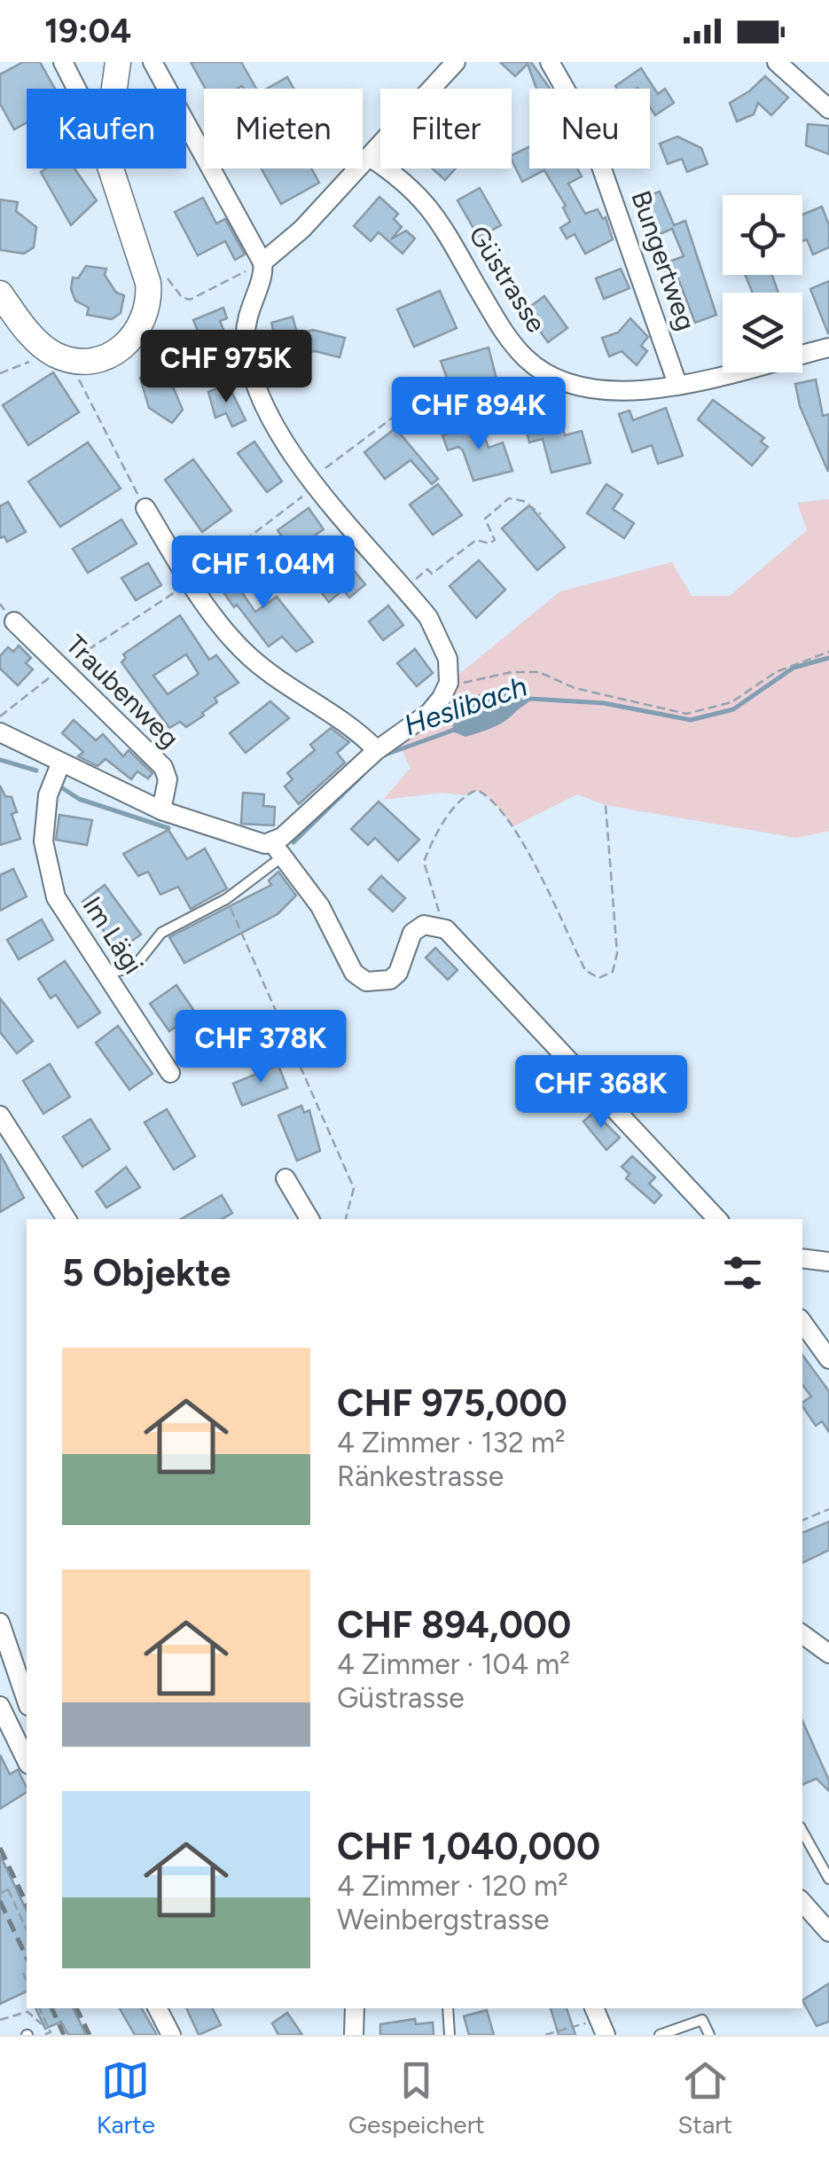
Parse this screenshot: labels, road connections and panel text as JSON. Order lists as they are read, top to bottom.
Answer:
{
  "streets": {
    "street": [
      "Bungertweg",
      "Güstrasse",
      "Traubenweg",
      "Im Lägi"
    ]
  },
  "crossings": [
    ["Bungertweg", "Güstrasse"]
  ],
  "water": ["Heslibach"],
  "page": {
    "status": "19:04",
    "chip": [
      "Kaufen",
      "Mieten",
      "Filter",
      "Neu"
    ],
    "price": [
      "CHF 975K",
      "CHF 894K",
      "CHF 1.04M",
      "CHF 378K",
      "CHF 368K"
    ],
    "heading": "5 Objekte",
    "list": [
      {
        "name": "CHF 975,000",
        "note": "4 Zimmer · 132 m² · Ränkestrasse"
      },
      {
        "name": "CHF 894,000",
        "note": "4 Zimmer · 104 m² · Güstrasse"
      },
      {
        "name": "CHF 1,040,000",
        "note": "4 Zimmer · 120 m² · Weinbergstrasse"
      }
    ],
    "tabs": ["Karte", "Gespeichert", "Start"]
  }
}
